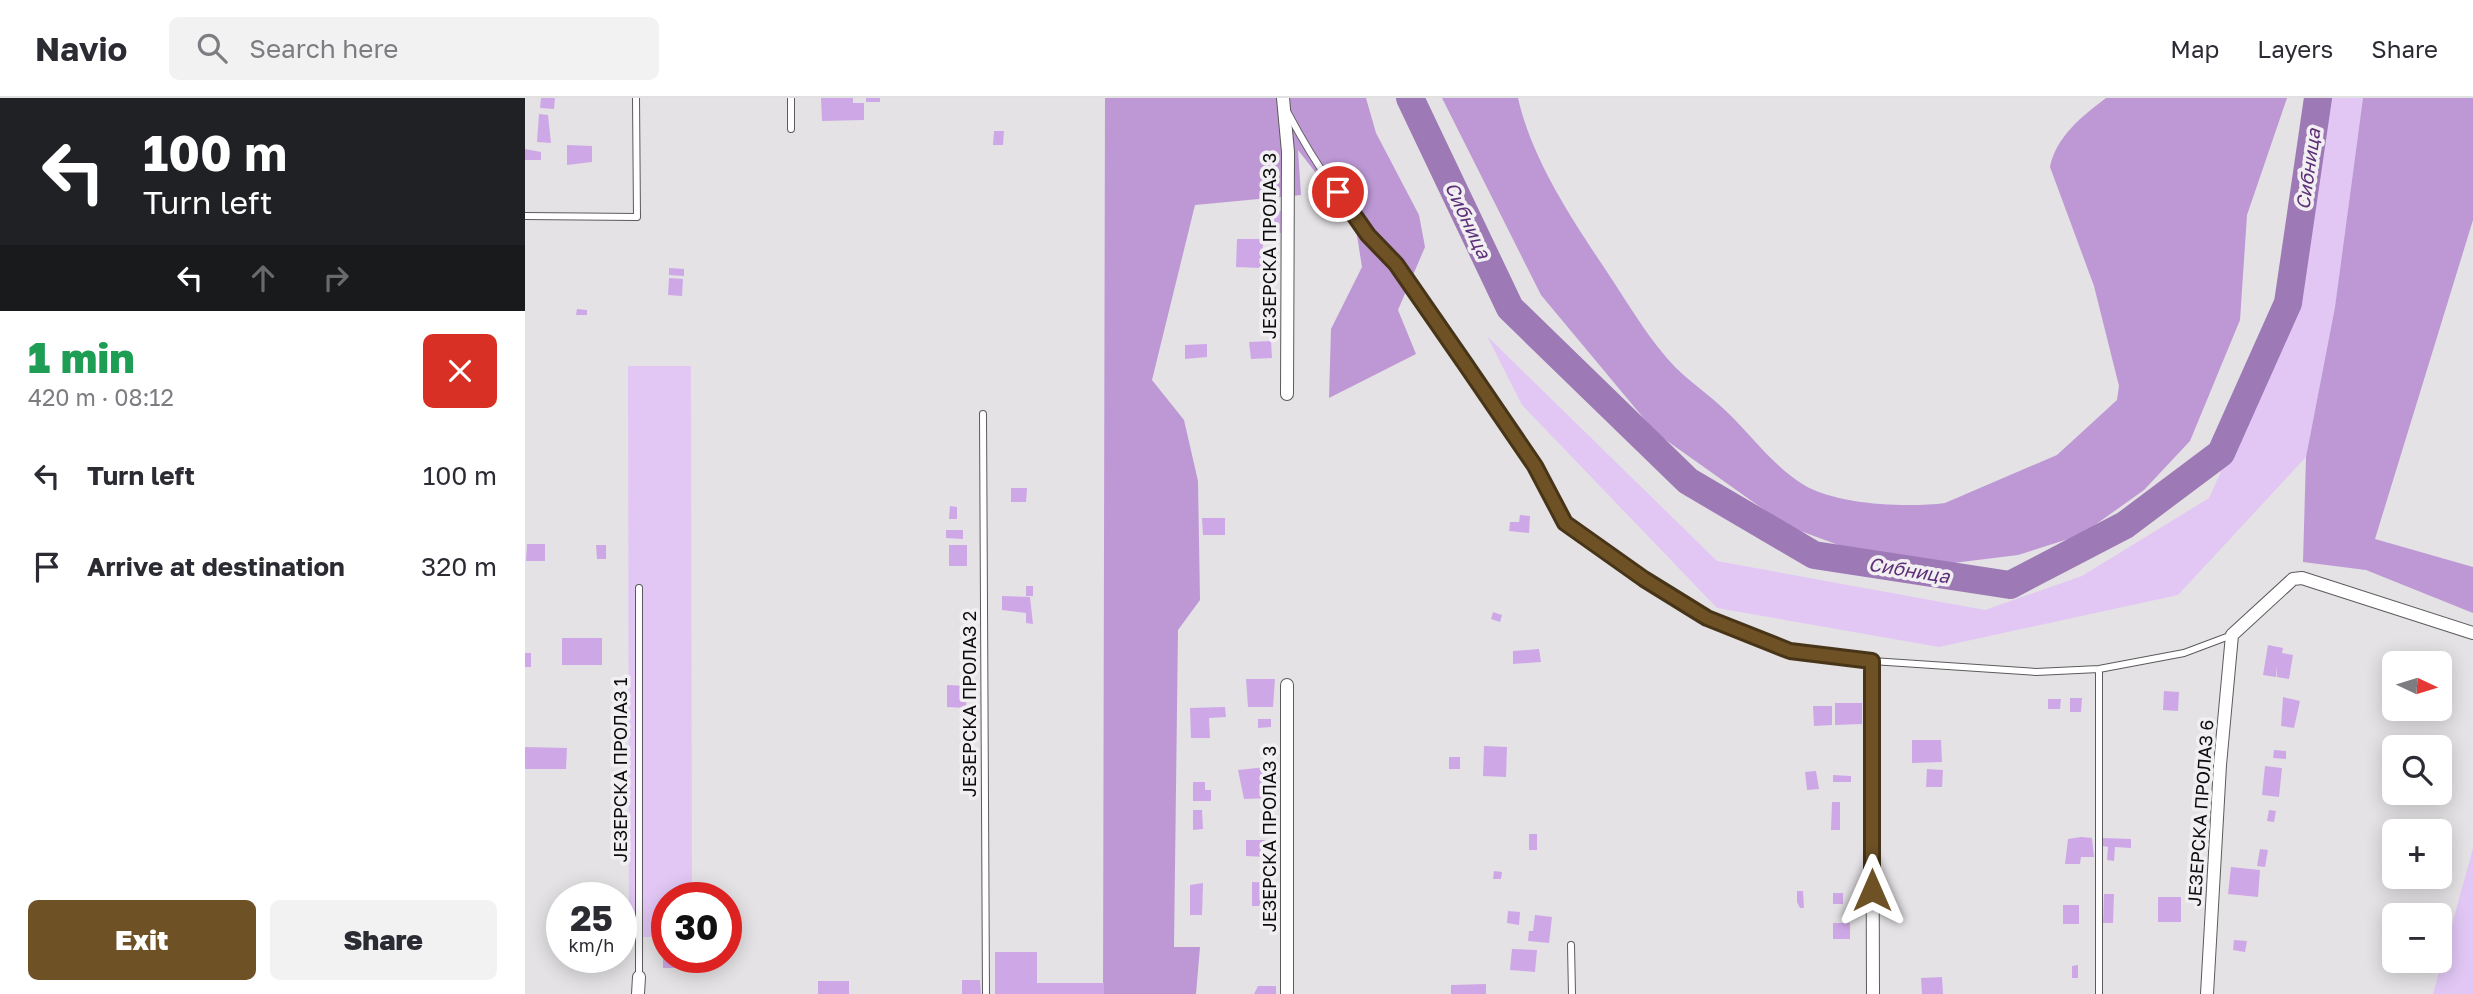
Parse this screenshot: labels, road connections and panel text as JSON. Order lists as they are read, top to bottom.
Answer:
{
  "streets": {
    "street": ["ЈЕЗЕРСКА ПРОЛАЗ 3", "ЈЕЗЕРСКА ПРОЛАЗ 1", "ЈЕЗЕРСКА ПРОЛАЗ 6"],
    "lane": ["ЈЕЗЕРСКА ПРОЛАЗ 2"]
  },
  "water": ["Сибница"],
  "north": "right",
  "page": {
    "header": "Navio",
    "search": "Search here",
    "nav": ["Map", "Layers", "Share"],
    "turn": ["100 m", "Turn left"],
    "heading": ["1 min", "420 m · 08:12"],
    "list": [
      {
        "name": "Turn left",
        "value": "100 m"
      },
      {
        "name": "Arrive at destination",
        "value": "320 m"
      }
    ],
    "map_buttons": ["+", "−"],
    "speed": "25 km/h",
    "limit": "30",
    "buttons": ["Exit", "Share"]
  }
}
